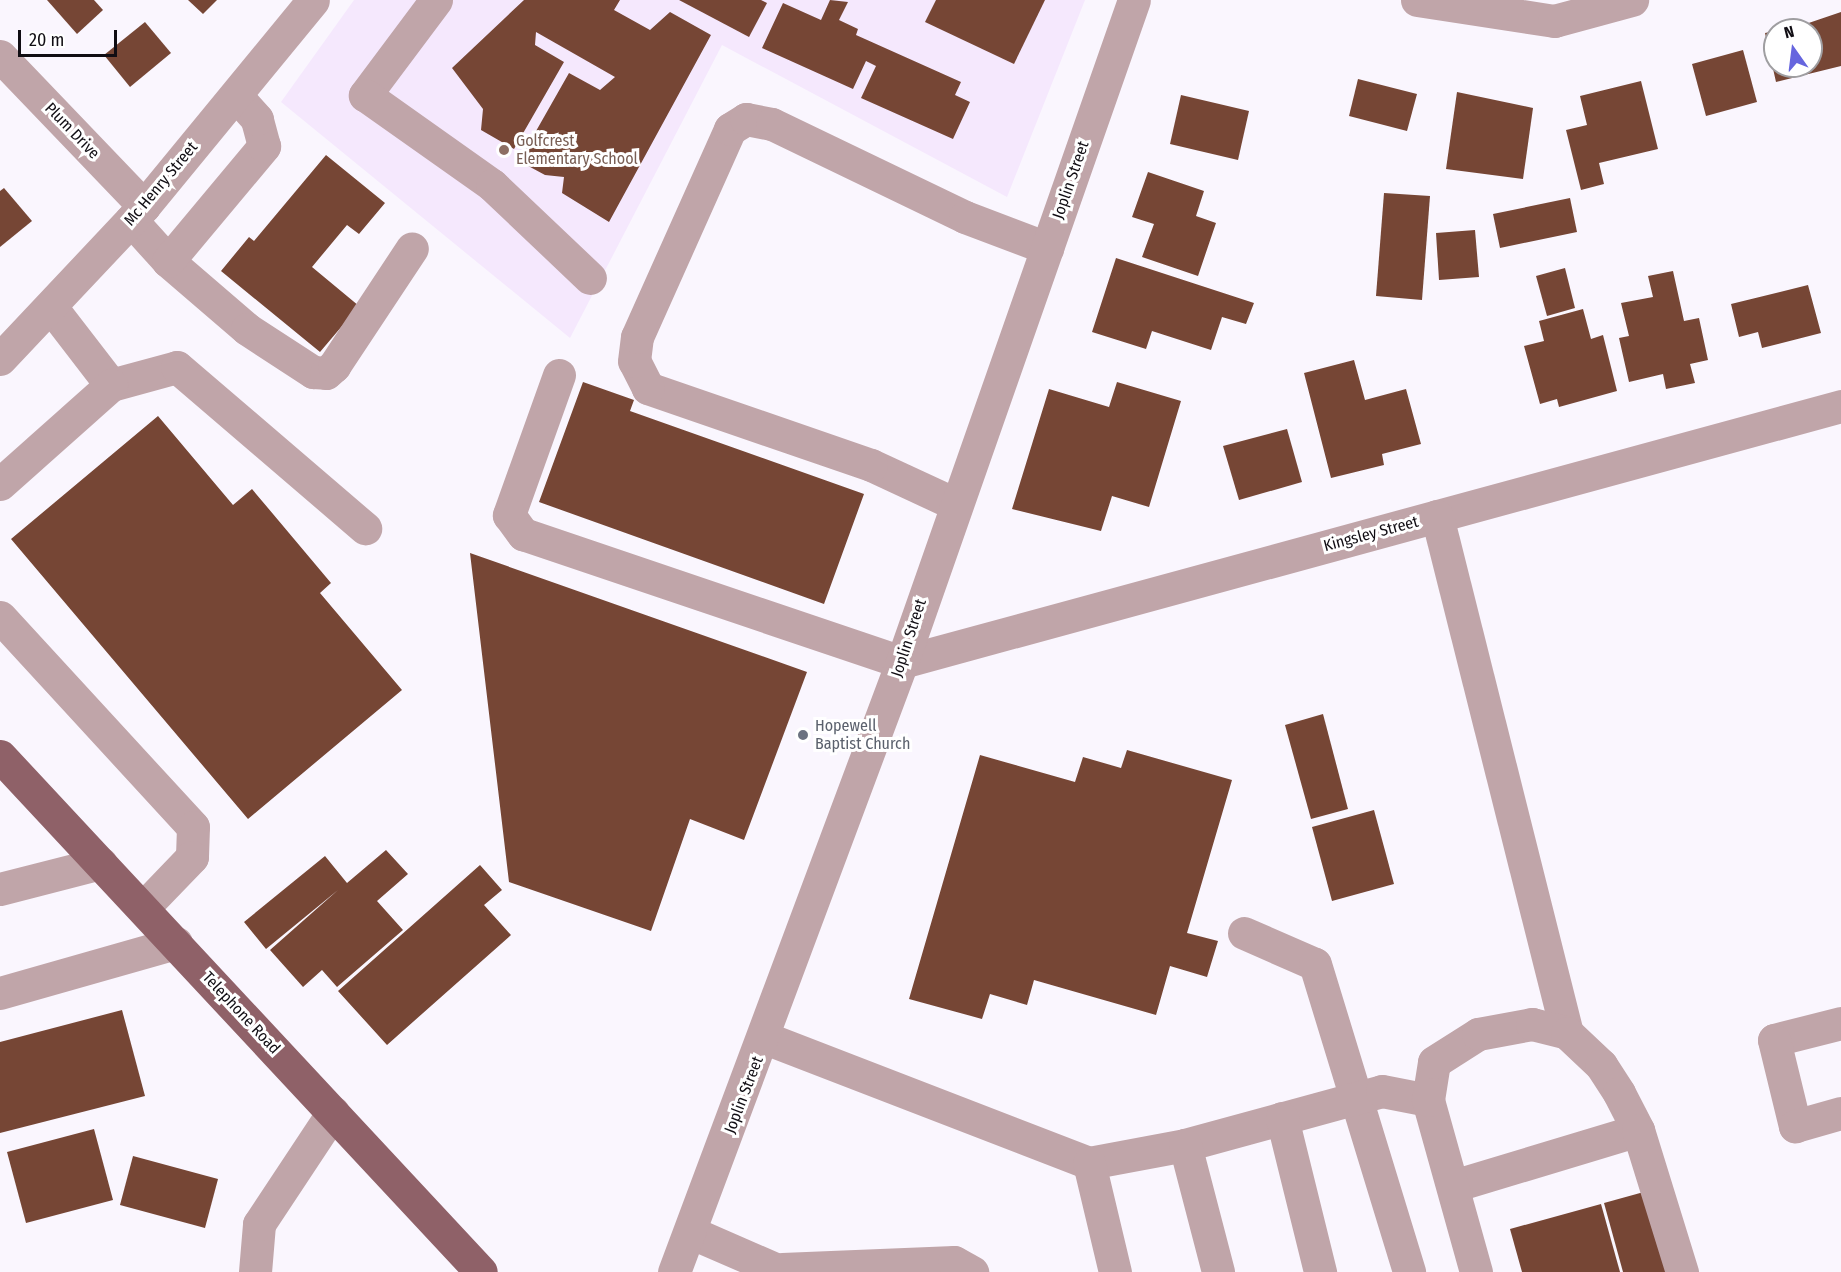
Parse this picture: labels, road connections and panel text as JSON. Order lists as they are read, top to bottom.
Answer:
{
  "streets": {
    "main road": ["Telephone Road"],
    "street": [
      "Plum Drive",
      "Joplin Street",
      "Mc Henry Street",
      "Kingsley Street"
    ]
  },
  "crossings": [
    ["Plum Drive", "Mc Henry Street"],
    ["Joplin Street", "Kingsley Street"]
  ],
  "places": ["Golfcrest Elementary School", "Hopewell Baptist Church"],
  "scale_bar": "20 m",
  "north": "top"
}
